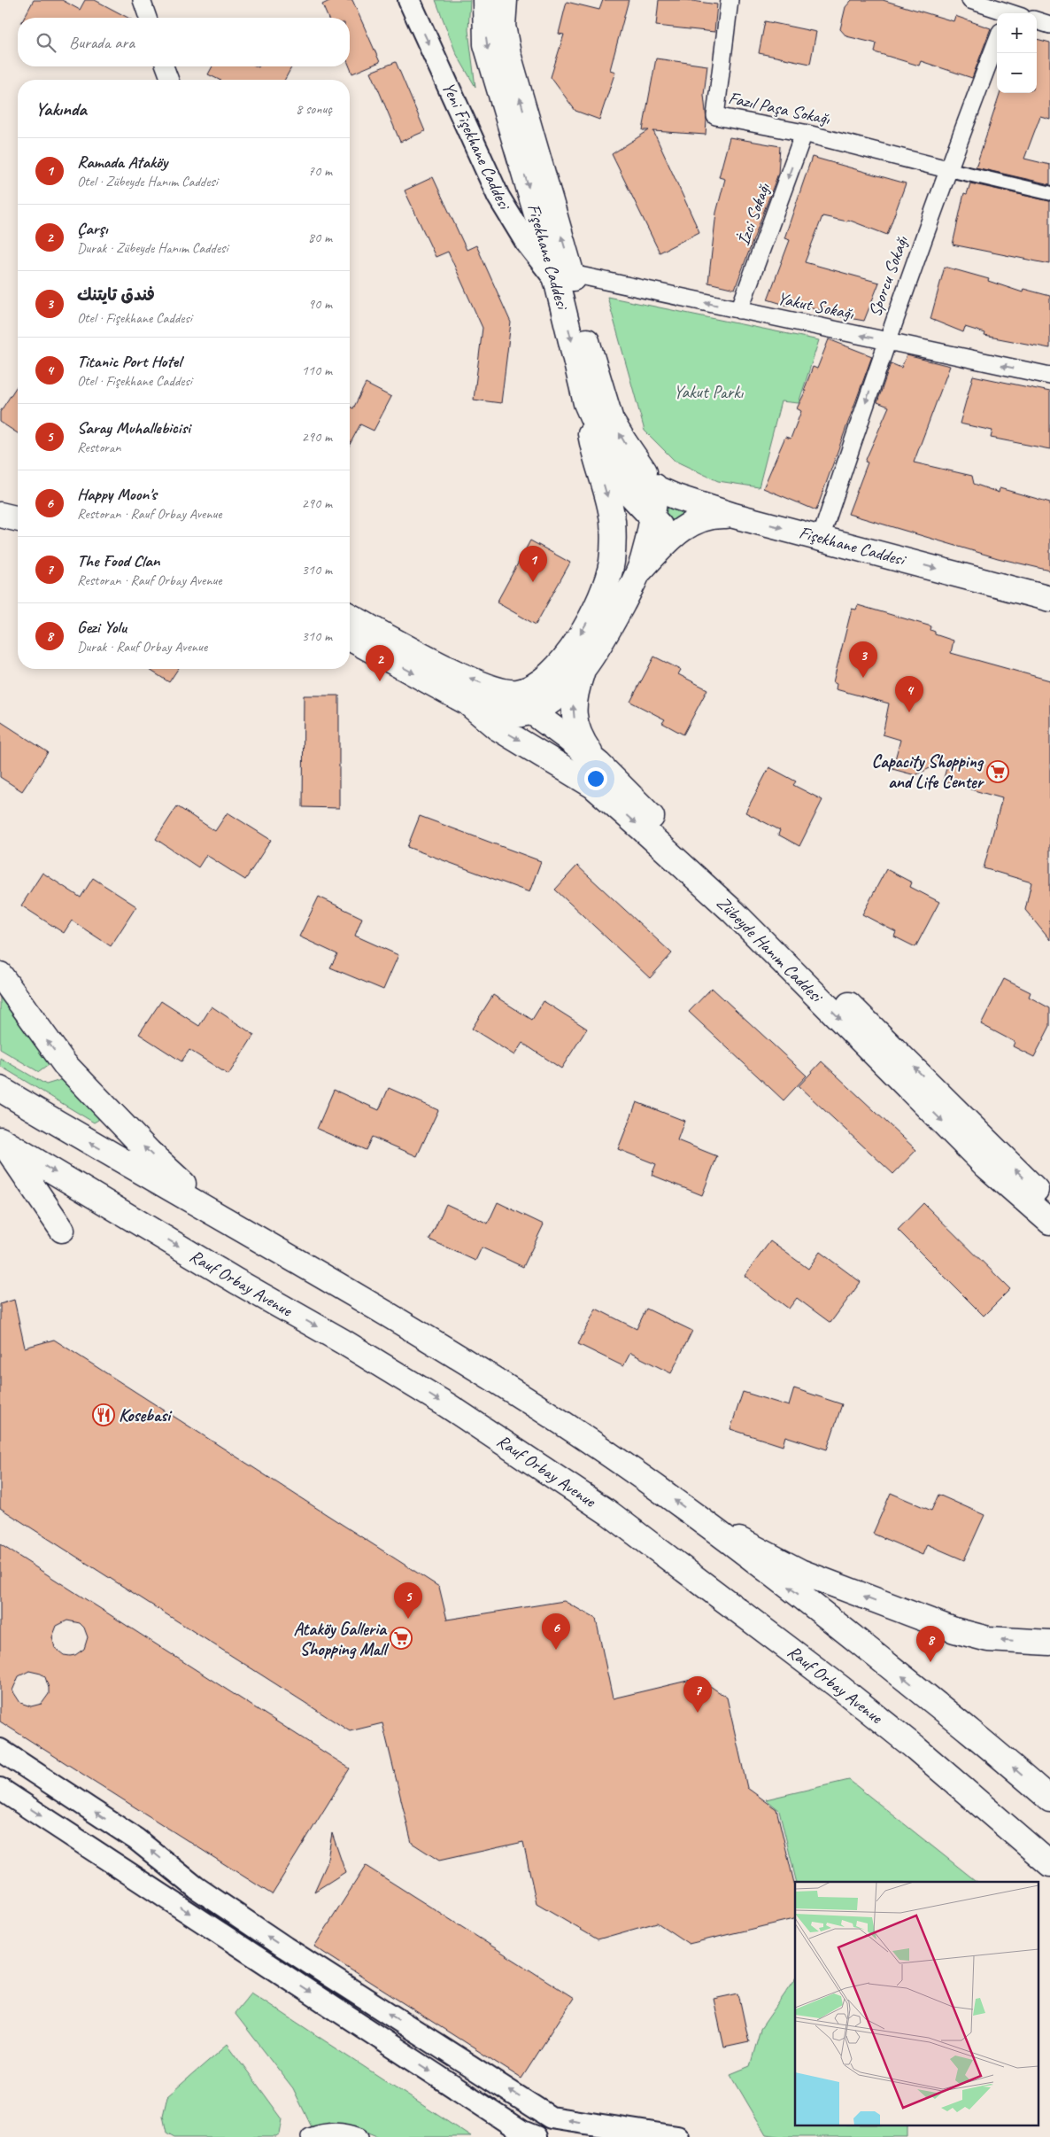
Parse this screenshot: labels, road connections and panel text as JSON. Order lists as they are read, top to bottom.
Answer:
{
  "streets": {
    "main road": ["Fişekhane Caddesi", "Zübeyde Hanım Caddesi", "Rauf Orbay Avenue"],
    "street": [
      "Fazıl Paşa Sokağı",
      "Yeni Fişekhane Caddesi",
      "İzci Sokağı",
      "Sporcu Sokağı",
      "Yakut Sokağı"
    ]
  },
  "crossings": [
    ["Fazıl Paşa Sokağı", "İzci Sokağı"],
    ["Fazıl Paşa Sokağı", "Sporcu Sokağı"],
    ["Yeni Fişekhane Caddesi", "Fişekhane Caddesi"],
    ["Yeni Fişekhane Caddesi", "Yakut Sokağı"],
    ["İzci Sokağı", "Yakut Sokağı"],
    ["Fişekhane Caddesi", "Sporcu Sokağı"],
    ["Fişekhane Caddesi", "Yakut Sokağı"],
    ["Fişekhane Caddesi", "Zübeyde Hanım Caddesi"],
    ["Sporcu Sokağı", "Yakut Sokağı"]
  ],
  "one_way": [
    "Yeni Fişekhane Caddesi",
    "İzci Sokağı",
    "Sporcu Sokağı",
    "Yakut Sokağı"
  ],
  "parks": ["Yakut Parkı"],
  "places": {
    "supermarket": ["Capacity Shopping and Life Center", "Ataköy Galleria Shopping Mall"],
    "restaurant": ["Kosebasi"]
  },
  "page": {
    "map_buttons": ["+", "−"],
    "search": "Burada ara",
    "heading": ["Yakında", "8 sonuç"],
    "list": [
      {
        "mark": "1",
        "name": "Ramada Ataköy",
        "note": "Otel · Zübeyde Hanım Caddesi",
        "value": "70 m"
      },
      {
        "mark": "2",
        "name": "Çarşı",
        "note": "Durak · Zübeyde Hanım Caddesi",
        "value": "80 m"
      },
      {
        "mark": "3",
        "name": "فندق تايتنك",
        "note": "Otel · Fişekhane Caddesi",
        "value": "90 m"
      },
      {
        "mark": "4",
        "name": "Titanic Port Hotel",
        "note": "Otel · Fişekhane Caddesi",
        "value": "110 m"
      },
      {
        "mark": "5",
        "name": "Saray Muhallebicisi",
        "note": "Restoran",
        "value": "290 m"
      },
      {
        "mark": "6",
        "name": "Happy Moon's",
        "note": "Restoran · Rauf Orbay Avenue",
        "value": "290 m"
      },
      {
        "mark": "7",
        "name": "The Food Clan",
        "note": "Restoran · Rauf Orbay Avenue",
        "value": "310 m"
      },
      {
        "mark": "8",
        "name": "Gezi Yolu",
        "note": "Durak · Rauf Orbay Avenue",
        "value": "310 m"
      }
    ],
    "pins": [
      "1",
      "3",
      "2",
      "4",
      "5",
      "6",
      "8",
      "7"
    ]
  }
}
